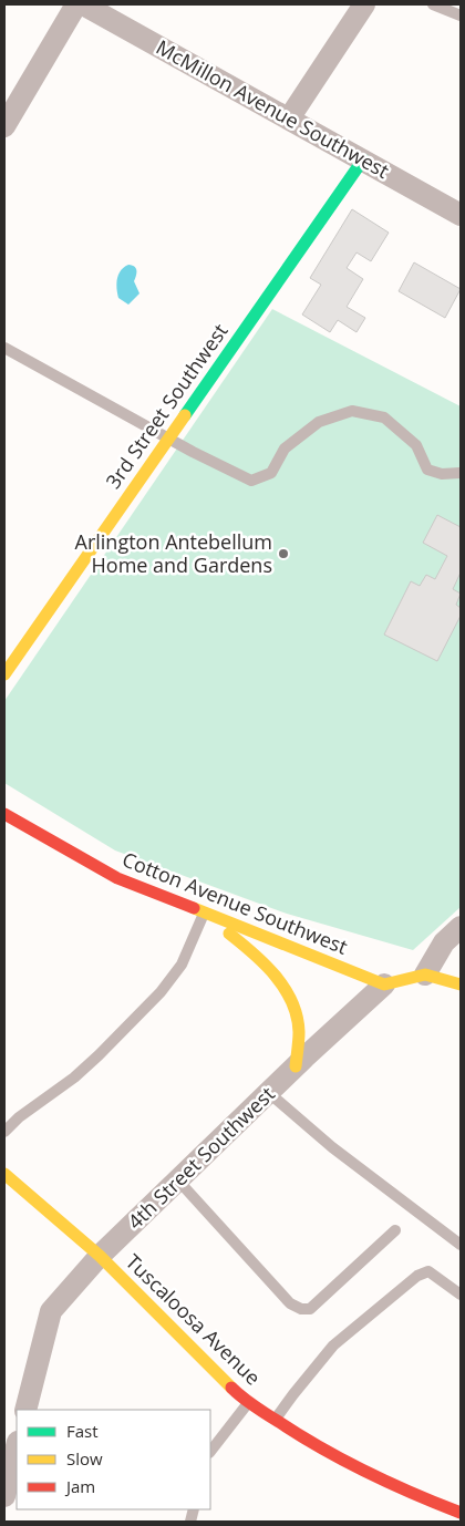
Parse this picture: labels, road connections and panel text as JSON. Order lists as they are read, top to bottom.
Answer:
{
  "streets": {
    "street": [
      "McMillon Avenue Southwest",
      "3rd Street Southwest",
      "Cotton Avenue Southwest",
      "4th Street Southwest",
      "Tuscaloosa Avenue"
    ]
  },
  "crossings": [
    ["McMillon Avenue Southwest", "3rd Street Southwest"],
    ["Cotton Avenue Southwest", "4th Street Southwest"],
    ["4th Street Southwest", "Tuscaloosa Avenue"]
  ],
  "places": ["Arlington Antebellum Home and Gardens"],
  "legend": ["Fast", "Slow", "Jam"]
}
